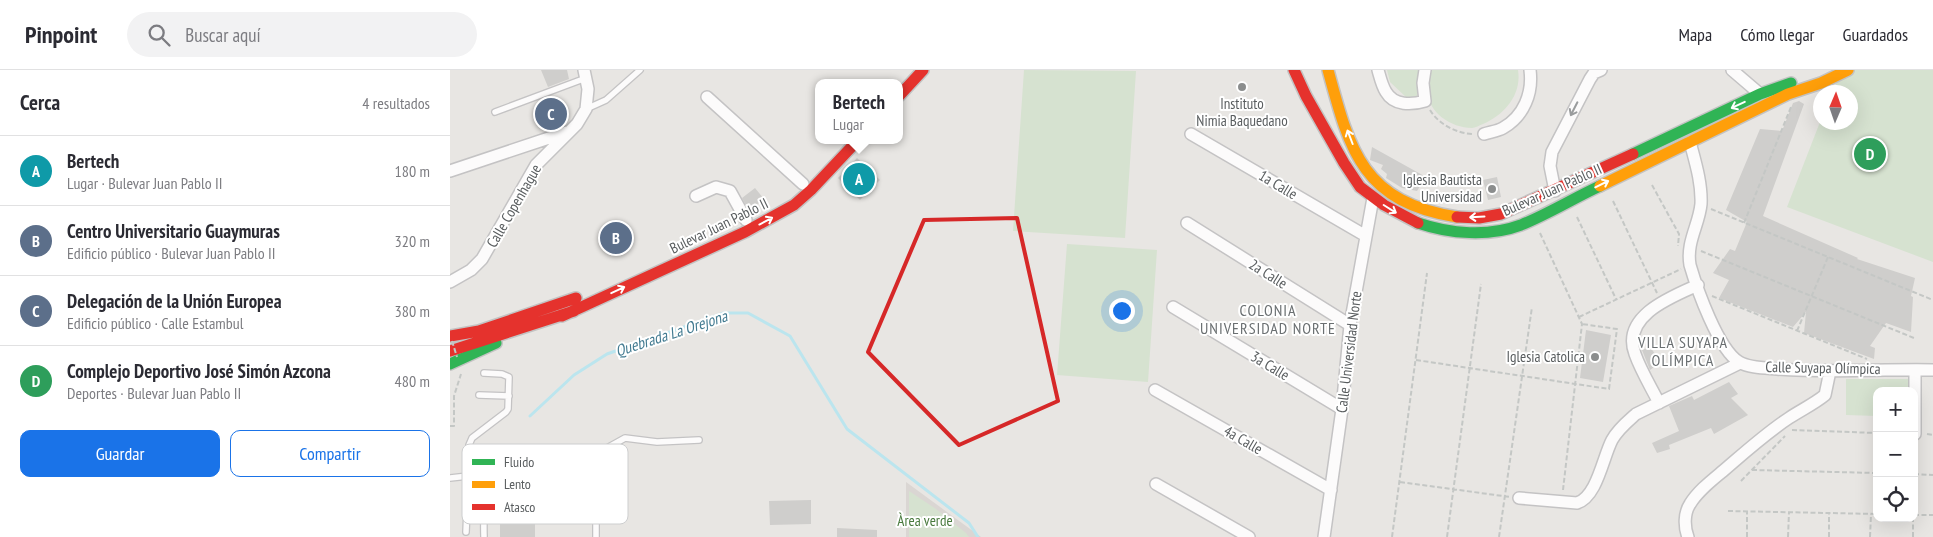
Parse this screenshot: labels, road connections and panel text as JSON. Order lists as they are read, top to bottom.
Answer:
{
  "streets": {
    "main road": ["Bulevar Juan Pablo II"],
    "street": [
      "1a Calle",
      "Calle Copenhague",
      "2a Calle",
      "Calle Universidad Norte",
      "3a Calle",
      "Calle Suyapa Olímpica",
      "4a Calle"
    ]
  },
  "crossings": [
    ["1a Calle", "Calle Universidad Norte"],
    ["Bulevar Juan Pablo II", "Calle Universidad Norte"],
    ["2a Calle", "Calle Universidad Norte"],
    ["Calle Universidad Norte", "3a Calle"],
    ["Calle Universidad Norte", "4a Calle"]
  ],
  "districts": ["COLONIA UNIVERSIDAD NORTE", "VILLA SUYAPA OLÍMPICA"],
  "water": ["Quebrada La Orejona"],
  "parks": ["Àrea verde"],
  "places": ["Instituto Nimia Baquedano", "Iglesia Bautista Universidad", "Iglesia Catolica"],
  "legend": ["Fluido", "Lento", "Atasco"],
  "north": "top",
  "page": {
    "header": "Pinpoint",
    "search": "Buscar aquí",
    "nav": ["Mapa", "Cómo llegar", "Guardados"],
    "heading": ["Cerca", "4 resultados"],
    "popup": ["Bertech", "Lugar"],
    "pins": [
      "C",
      "D",
      "A",
      "B"
    ],
    "list": [
      {
        "mark": "A",
        "name": "Bertech",
        "note": "Lugar · Bulevar Juan Pablo II",
        "value": "180 m"
      },
      {
        "mark": "B",
        "name": "Centro Universitario Guaymuras",
        "note": "Edificio público · Bulevar Juan Pablo II",
        "value": "320 m"
      },
      {
        "mark": "C",
        "name": "Delegación de la Unión Europea",
        "note": "Edificio público · Calle Estambul",
        "value": "380 m"
      },
      {
        "mark": "D",
        "name": "Complejo Deportivo José Simón Azcona",
        "note": "Deportes · Bulevar Juan Pablo II",
        "value": "480 m"
      }
    ],
    "map_buttons": ["+", "−"],
    "buttons": ["Guardar", "Compartir"]
  }
}
